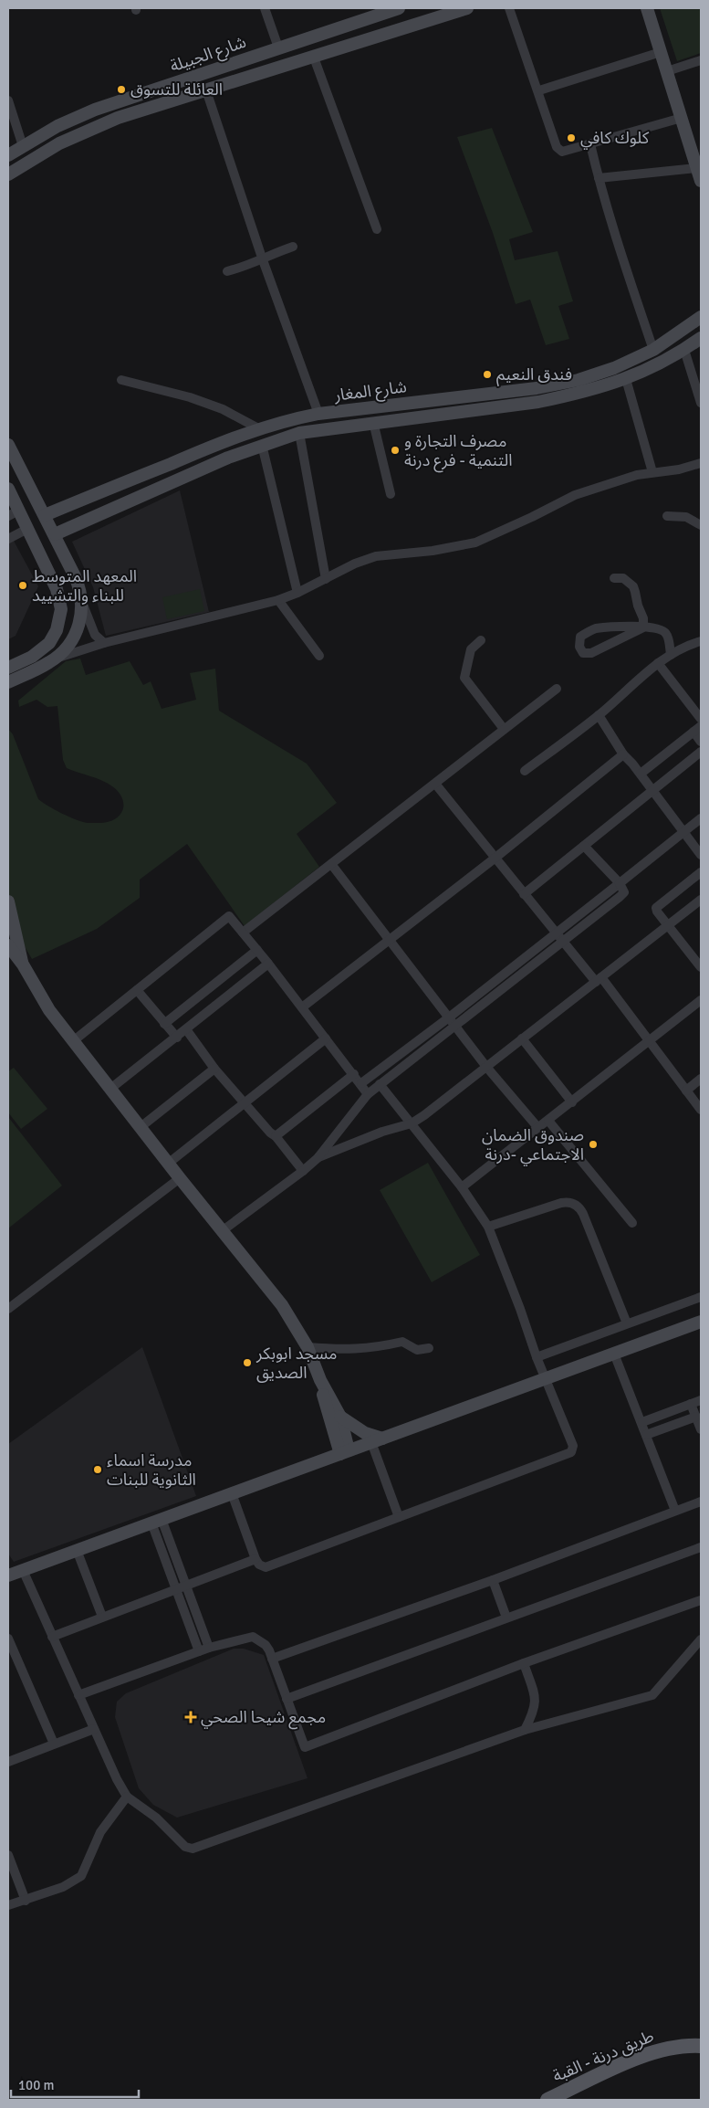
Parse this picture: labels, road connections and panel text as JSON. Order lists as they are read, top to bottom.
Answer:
{
  "streets": {
    "main road": ["طريق درنة - القبة"],
    "street": ["شارع الجبيلة", "شارع المغار"]
  },
  "places": {
    "other": [
      "العائلة للتسوق",
      "كلوك كافي",
      "فندق النعيم",
      "مصرف التجارة و التنمية - فرع درنة",
      "المعهد المتوسط للبناء والتشييد",
      "صندوق الضمان الاجتماعي -درنة",
      "مسجد ابوبكر الصديق",
      "مدرسة اسماء الثانوية للبنات"
    ],
    "health": ["مجمع شيحا الصحي"]
  },
  "scale_bar": "100 m"
}
